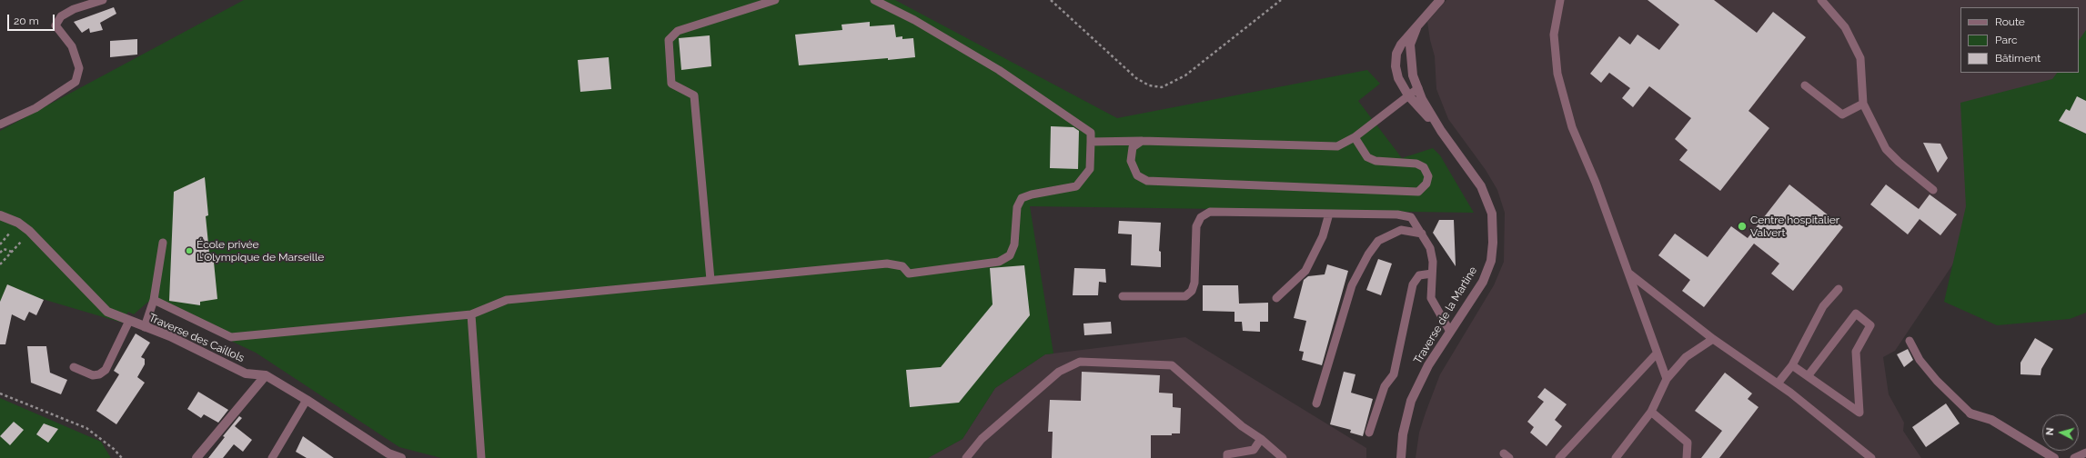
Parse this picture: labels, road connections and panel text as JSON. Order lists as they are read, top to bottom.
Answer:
{
  "streets": {
    "street": ["Traverse de la Martine", "Traverse des Caillols"]
  },
  "places": ["Centre hospitalier Valvert", "École privée L'Olympique de Marseille"],
  "legend": ["Route", "Parc", "Bâtiment"],
  "scale_bar": "20 m",
  "north": "left"
}
